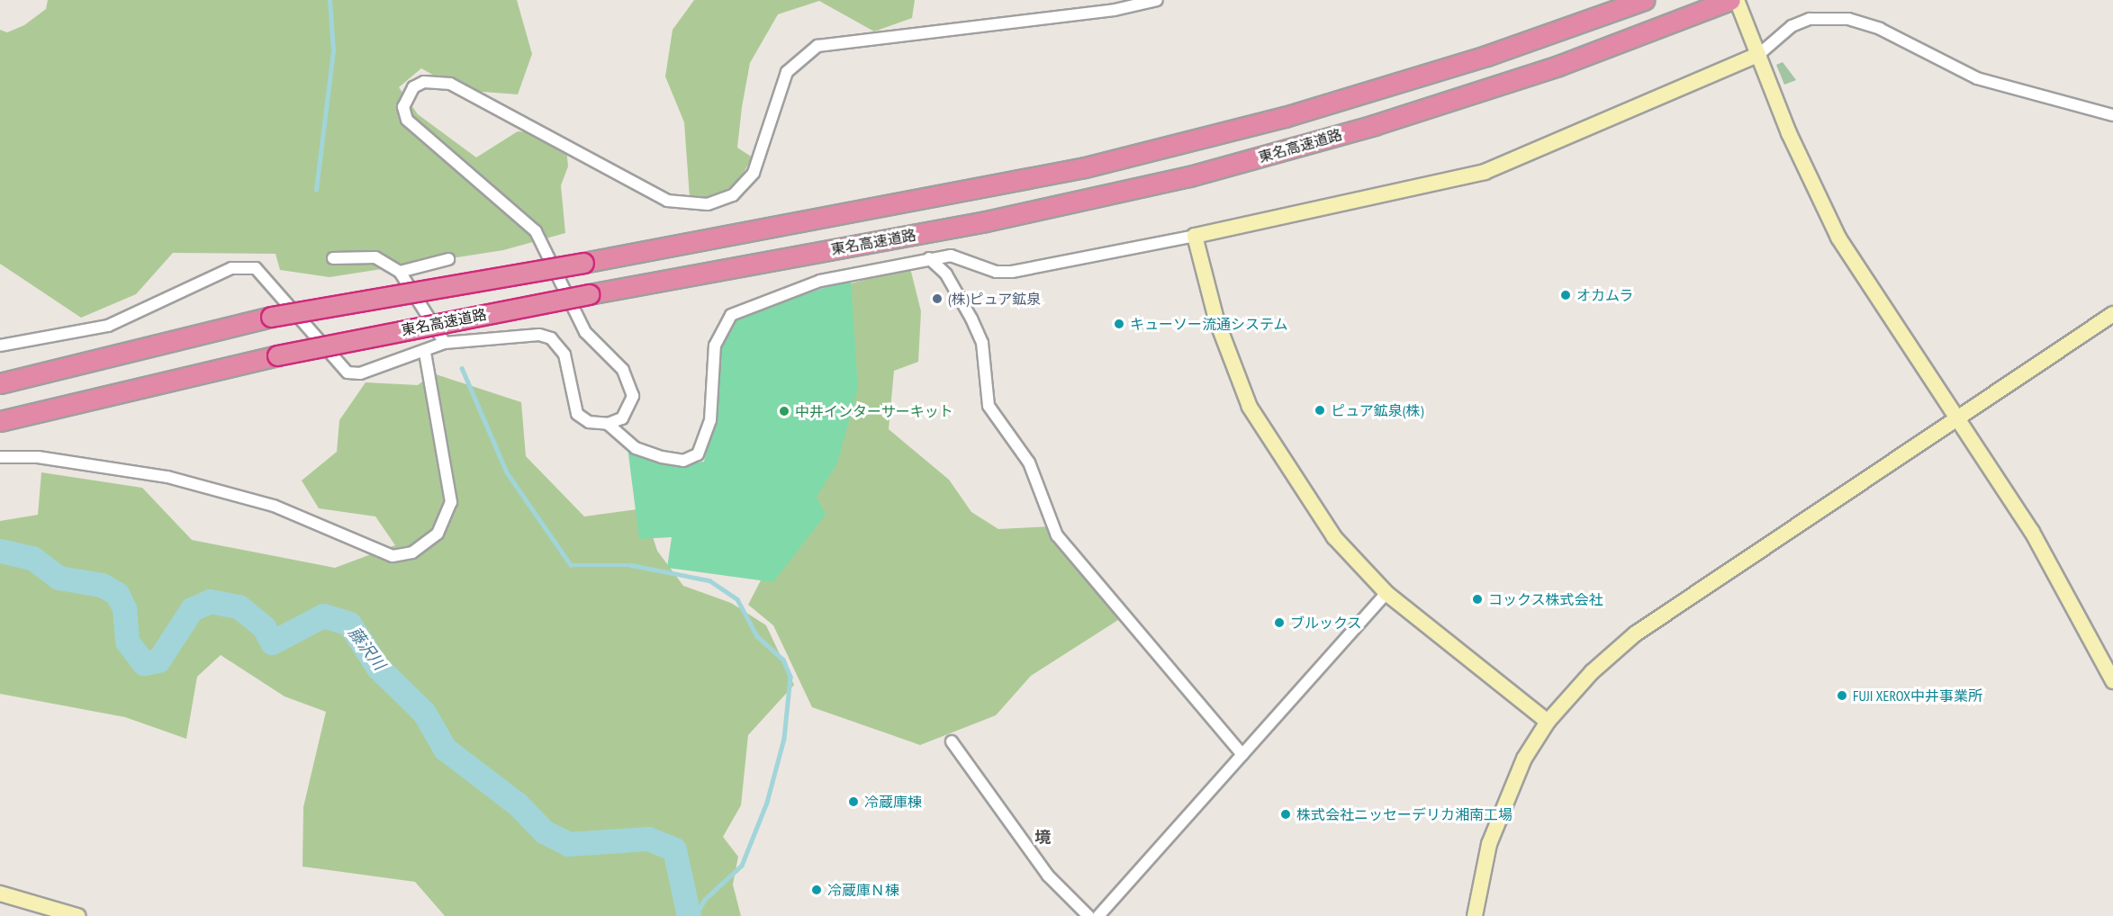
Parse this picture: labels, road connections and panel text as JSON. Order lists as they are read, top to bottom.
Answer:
{
  "streets": {
    "highway": ["東名高速道路"]
  },
  "districts": ["境"],
  "water": ["藤沢川"],
  "places": [
    "オカムラ",
    "(株)ピュア鉱泉",
    "キューソー流通システム",
    "ピュア鉱泉(株)",
    "中井インターサーキット",
    "コックス株式会社",
    "ブルックス",
    "FUJI XEROX中井事業所",
    "冷蔵庫棟",
    "株式会社ニッセーデリカ湘南工場",
    "冷蔵庫Ｎ棟"
  ]
}
